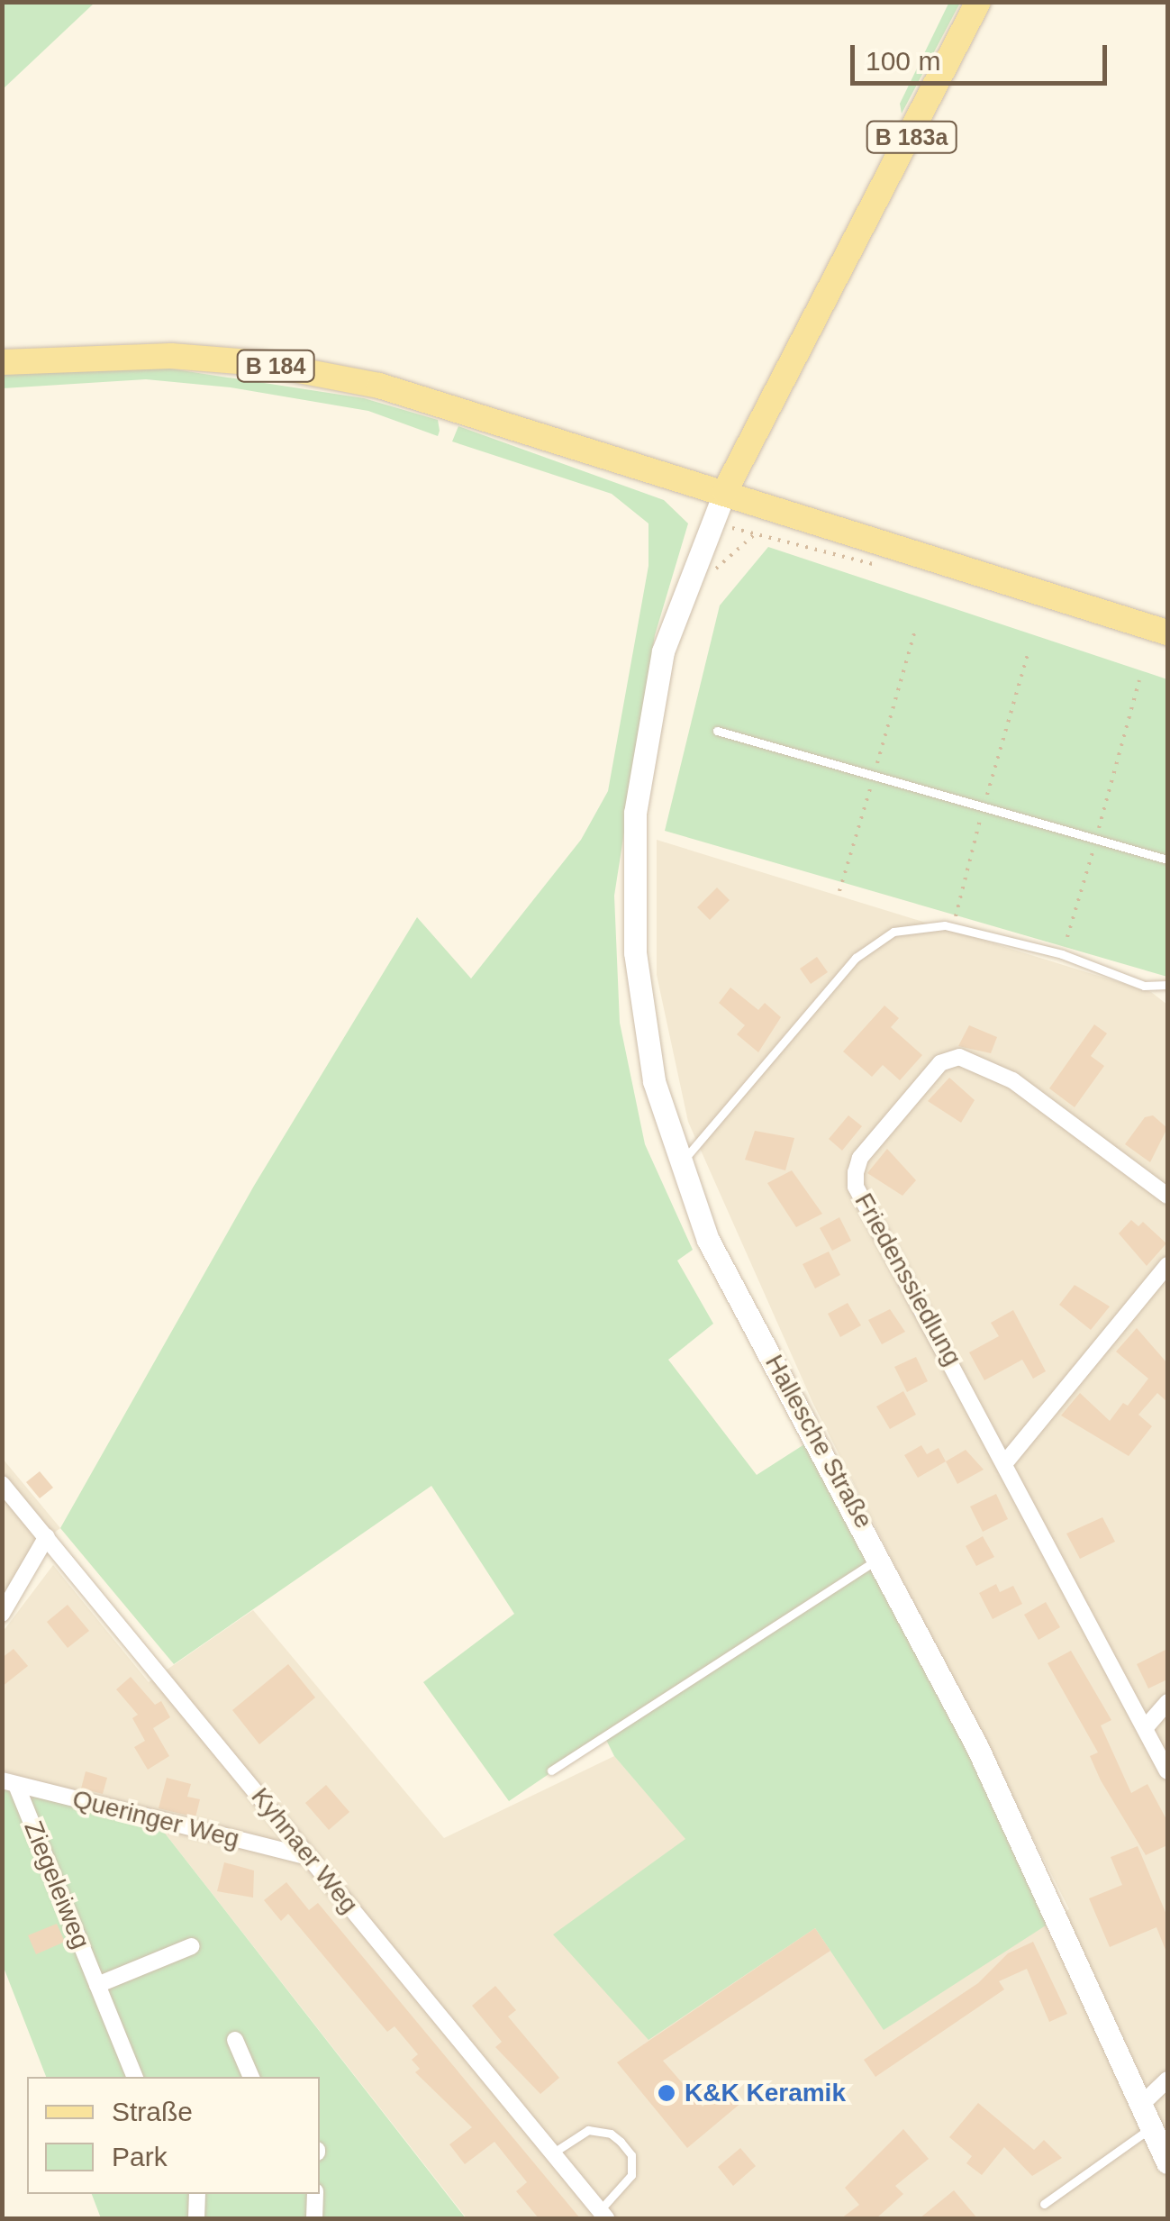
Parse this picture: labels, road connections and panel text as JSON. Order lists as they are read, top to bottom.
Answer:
{
  "streets": {
    "main road": ["B 183a", "B 184"],
    "street": [
      "Friedenssiedlung",
      "Hallesche Straße",
      "Queringer Weg",
      "Kyhnaer Weg",
      "Ziegeleiweg"
    ]
  },
  "crossings": [
    ["B 183a", "B 184"],
    ["B 183a", "Hallesche Straße"],
    ["B 184", "Hallesche Straße"],
    ["Queringer Weg", "Kyhnaer Weg"],
    ["Queringer Weg", "Ziegeleiweg"]
  ],
  "places": ["K&K Keramik"],
  "legend": ["Straße", "Park"],
  "scale_bar": "100 m"
}
